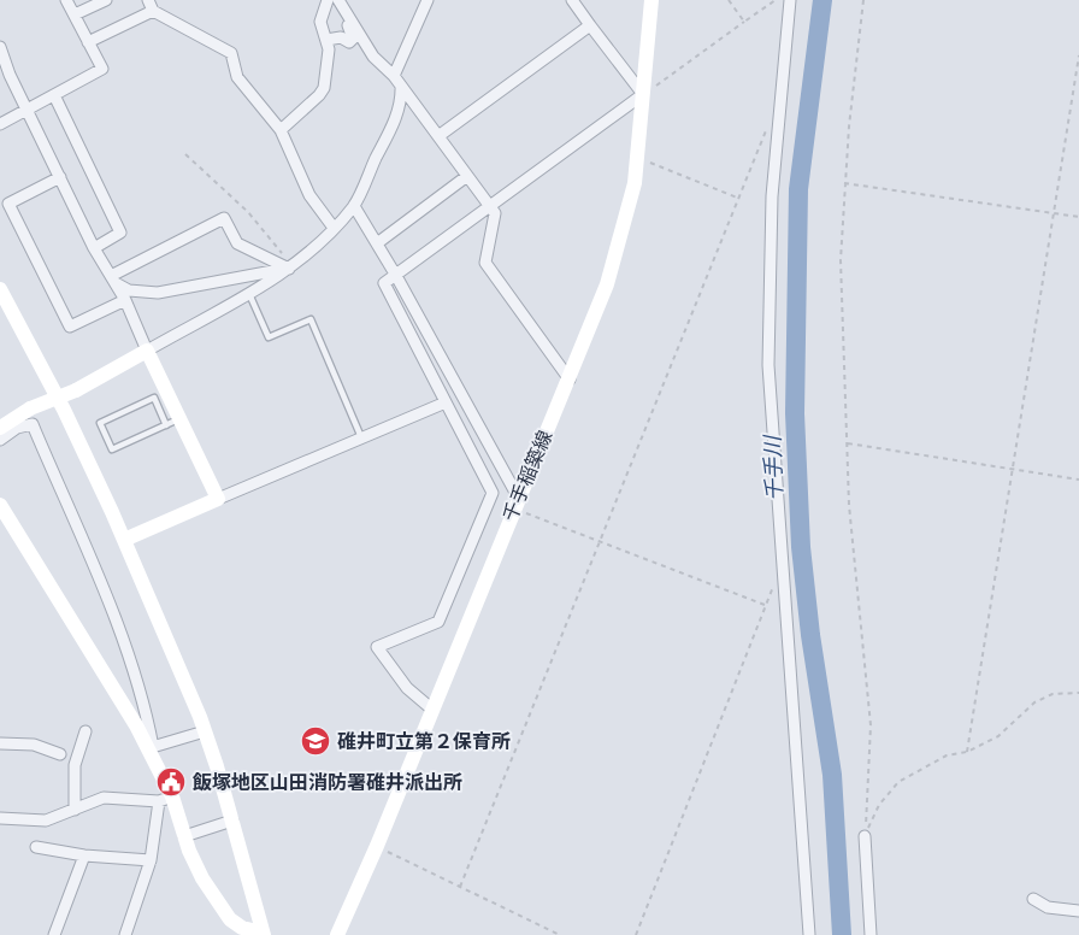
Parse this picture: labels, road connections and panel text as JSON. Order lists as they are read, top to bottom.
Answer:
{
  "streets": {
    "street": ["千手稲築線"]
  },
  "water": ["千手川"],
  "places": {
    "school or university": ["碓井町立第２保育所"],
    "public building": ["飯塚地区山田消防署碓井派出所"]
  }
}
